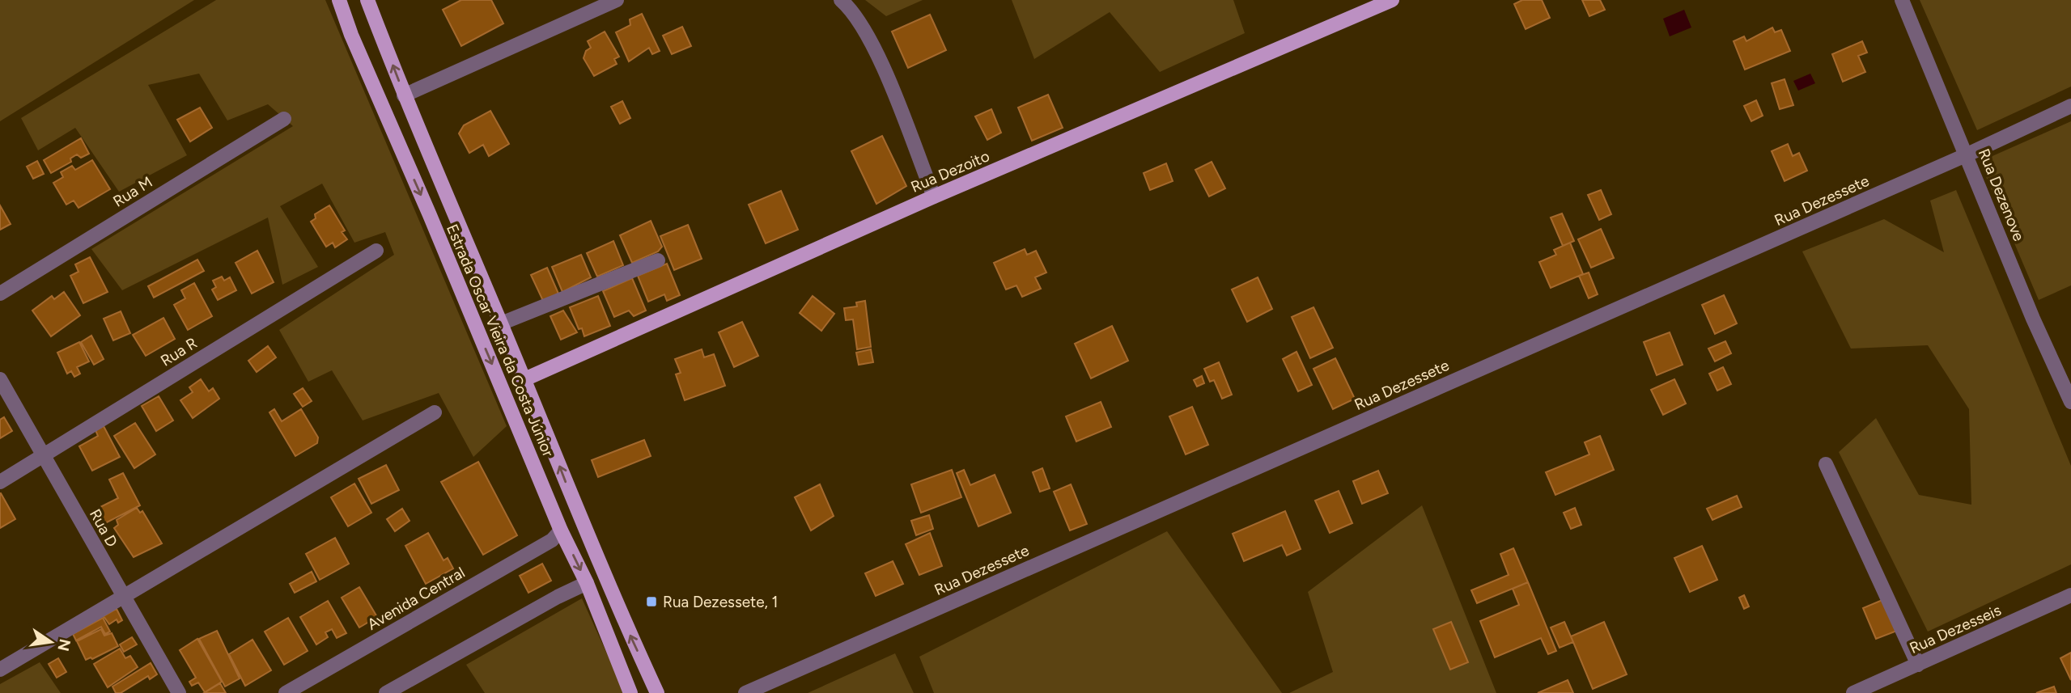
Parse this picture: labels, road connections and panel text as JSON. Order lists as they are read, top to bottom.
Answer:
{
  "streets": {
    "main road": ["Rua Dezoito", "Estrada Oscar Vieira da Costa Júnior"],
    "street": [
      "Rua M",
      "Rua Dezenove",
      "Rua Dezessete",
      "Rua R",
      "Rua D",
      "Avenida Central",
      "Rua Dezesseis"
    ]
  },
  "crossings": [
    ["Rua Dezoito", "Estrada Oscar Vieira da Costa Júnior"],
    ["Rua Dezenove", "Rua Dezessete"],
    ["Estrada Oscar Vieira da Costa Júnior", "Avenida Central"],
    ["Rua R", "Rua D"]
  ],
  "places": {
    "transit": ["Rua Dezessete, 1"]
  },
  "north": "right"
}
